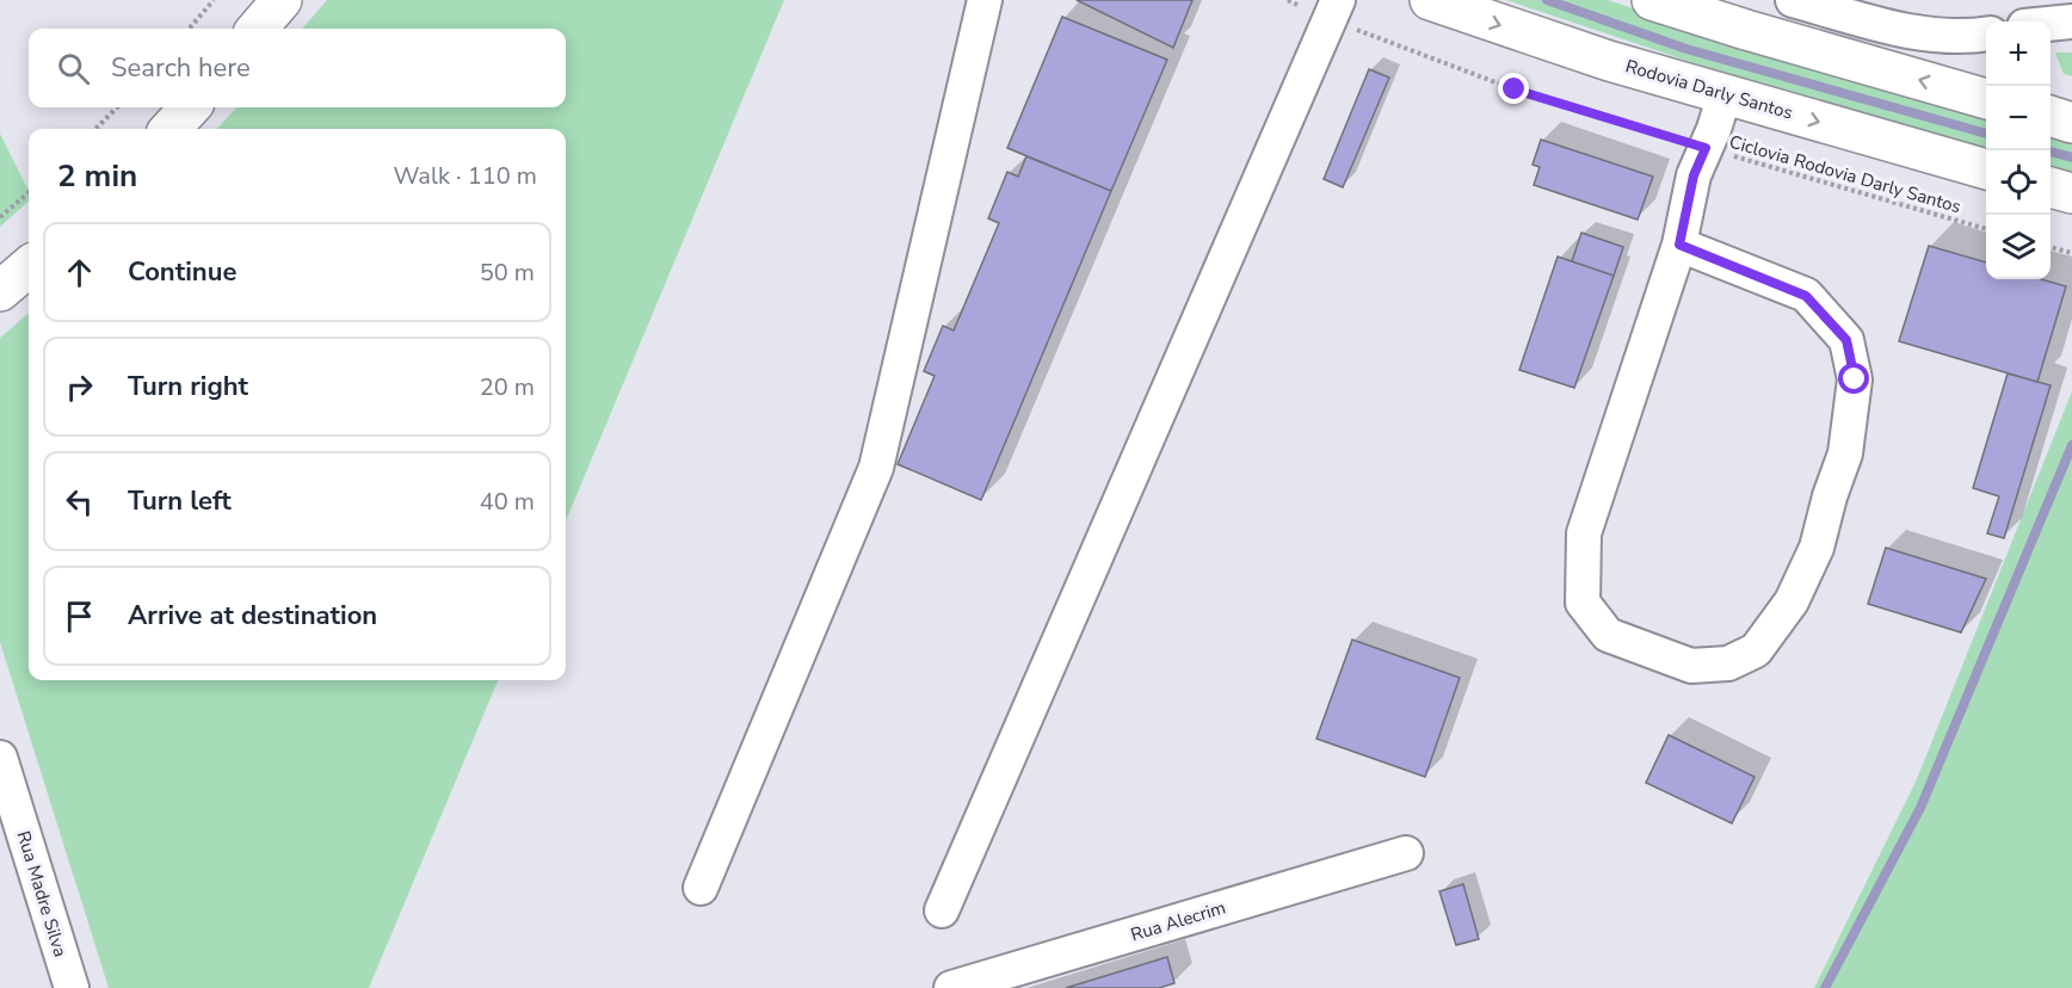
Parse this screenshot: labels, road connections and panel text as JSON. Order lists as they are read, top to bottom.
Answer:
{
  "streets": {
    "main road": ["Rodovia Darly Santos"],
    "street": ["Rua Madre Silva", "Rua Alecrim"],
    "path": ["Ciclovia Rodovia Darly Santos"]
  },
  "page": {
    "map_buttons": ["+", "−"],
    "search": "Search here",
    "heading": ["2 min", "Walk · 110 m"],
    "list": [
      ["Continue", "50 m"],
      ["Turn right", "20 m"],
      ["Turn left", "40 m"],
      "Arrive at destination"
    ]
  }
}
